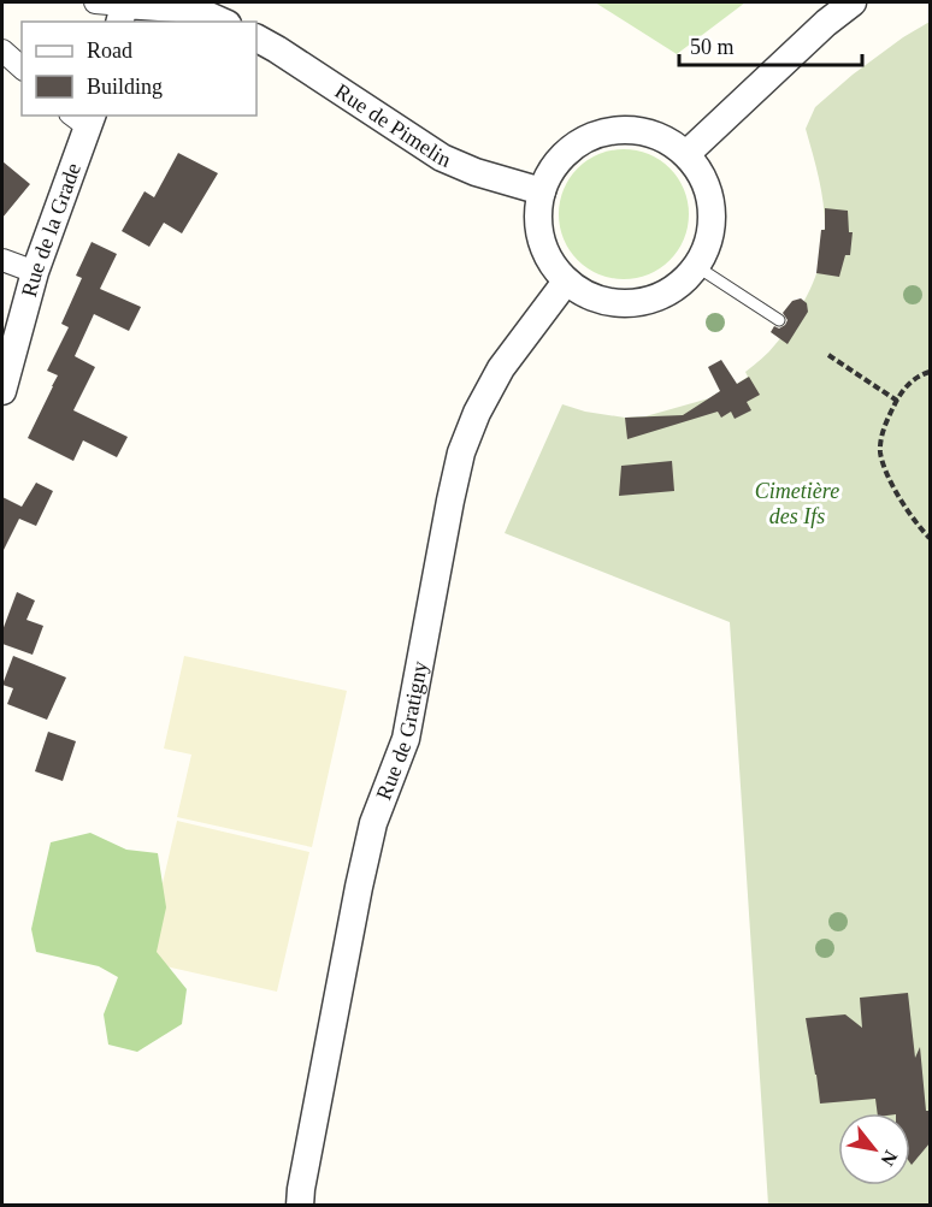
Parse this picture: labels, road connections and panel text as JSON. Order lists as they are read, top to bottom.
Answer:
{
  "streets": {
    "street": ["Rue de Pimelin", "Rue de la Grade", "Rue de Gratigny"]
  },
  "crossings": [
    ["Rue de Pimelin", "Rue de Gratigny"]
  ],
  "parks": ["Cimetière des Ifs"],
  "legend": ["Road", "Building"],
  "scale_bar": "50 m",
  "north": "bottom right"
}
